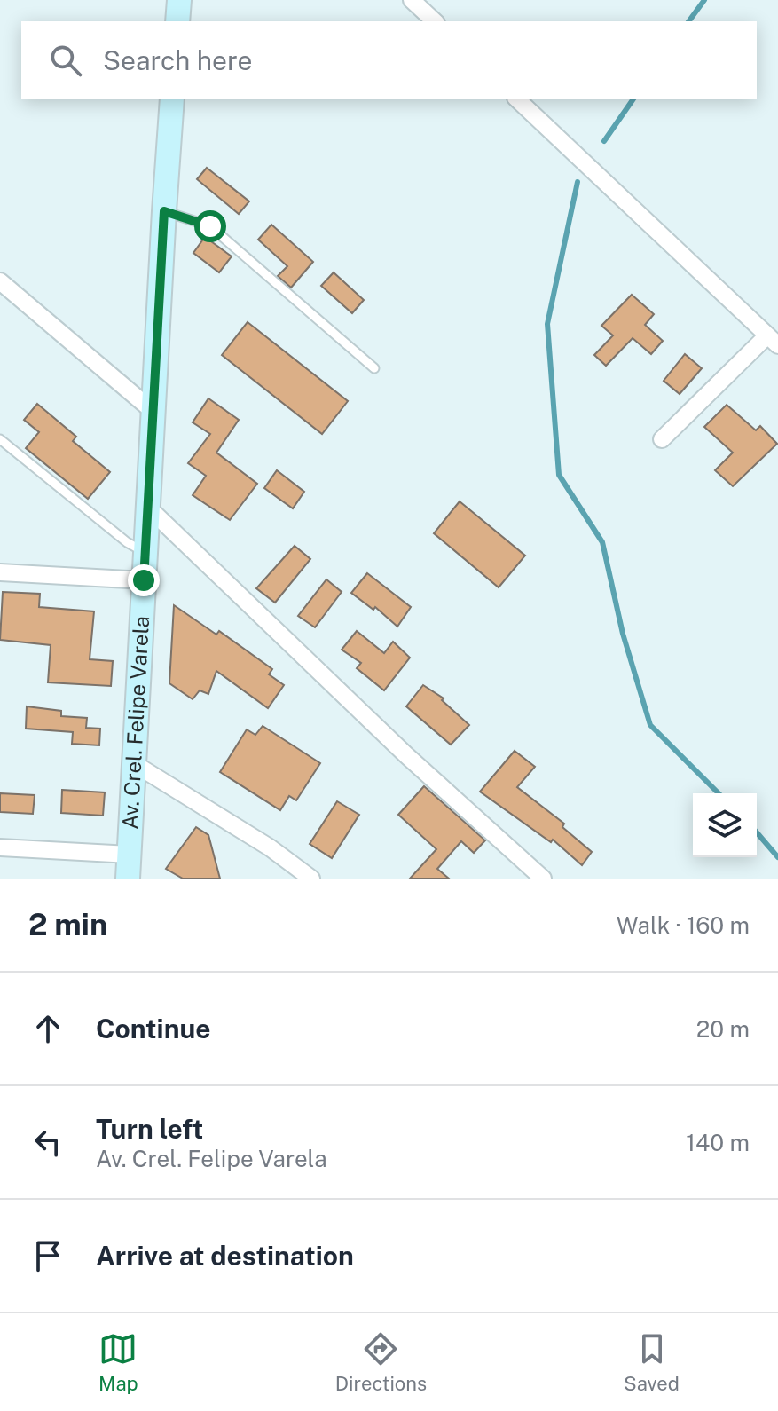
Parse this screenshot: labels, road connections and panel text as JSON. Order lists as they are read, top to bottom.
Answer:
{
  "streets": {
    "main road": ["Av. Crel. Felipe Varela"]
  },
  "page": {
    "search": "Search here",
    "heading": ["2 min", "Walk · 160 m"],
    "list": [
      ["Continue", "20 m"],
      ["Turn left", "Av. Crel. Felipe Varela", "140 m"],
      "Arrive at destination"
    ],
    "nav": ["Map", "Directions", "Saved"]
  }
}
